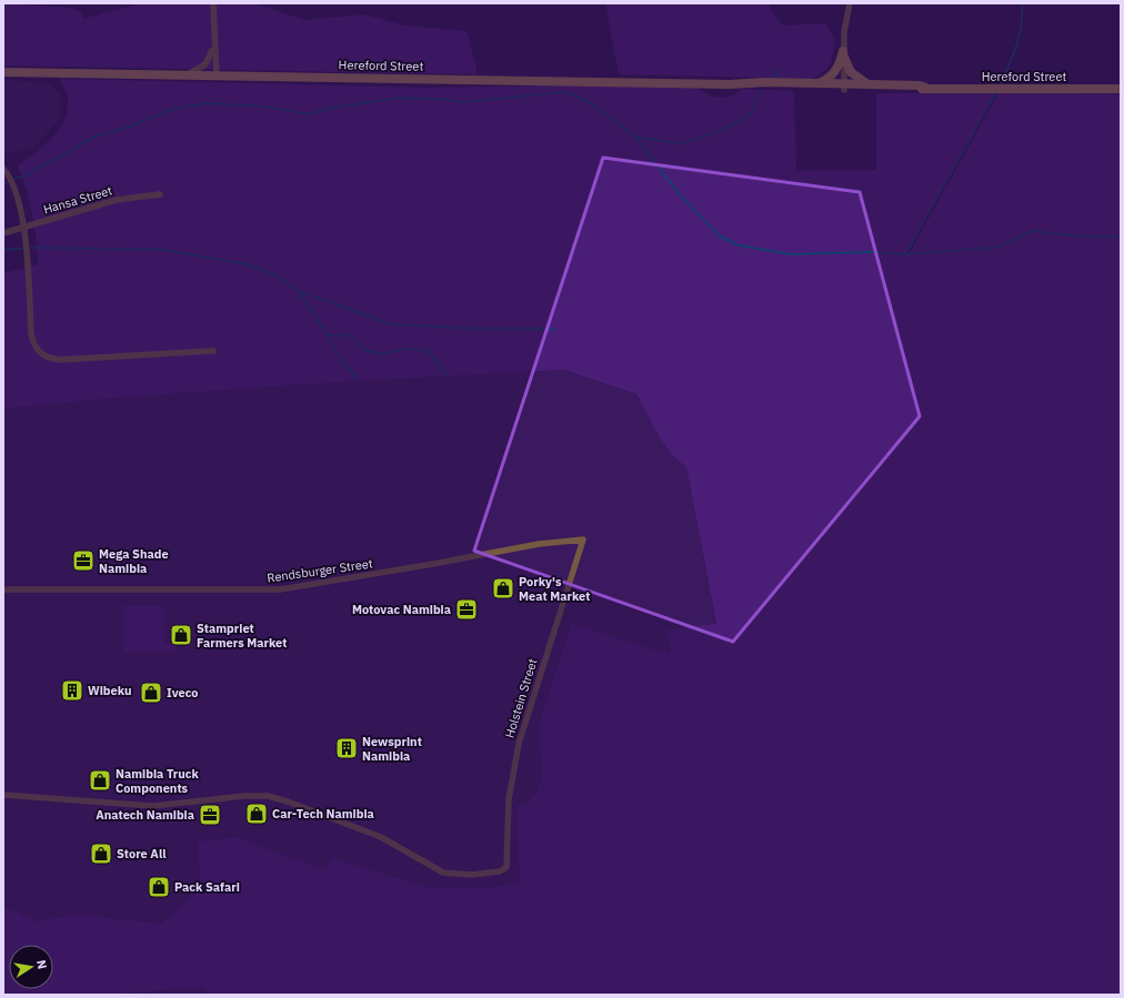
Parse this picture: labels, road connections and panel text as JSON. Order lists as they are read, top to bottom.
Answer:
{
  "streets": {
    "main road": ["Hereford Street"],
    "street": ["Hansa Street", "Rendsburger Street", "Holstein Street"]
  },
  "crossings": [
    ["Rendsburger Street", "Holstein Street"]
  ],
  "places": {
    "office": ["Mega Shade Namibia", "Motovac Namibia", "Anatech Namibia"],
    "shop": [
      "Porky's Meat Market",
      "Stampriet Farmers Market",
      "Iveco",
      "Namibia Truck Components",
      "Car-Tech Namibia",
      "Store All",
      "Pack Safari"
    ],
    "building": ["Wibeku", "Newsprint Namibia"]
  },
  "north": "right"
}
